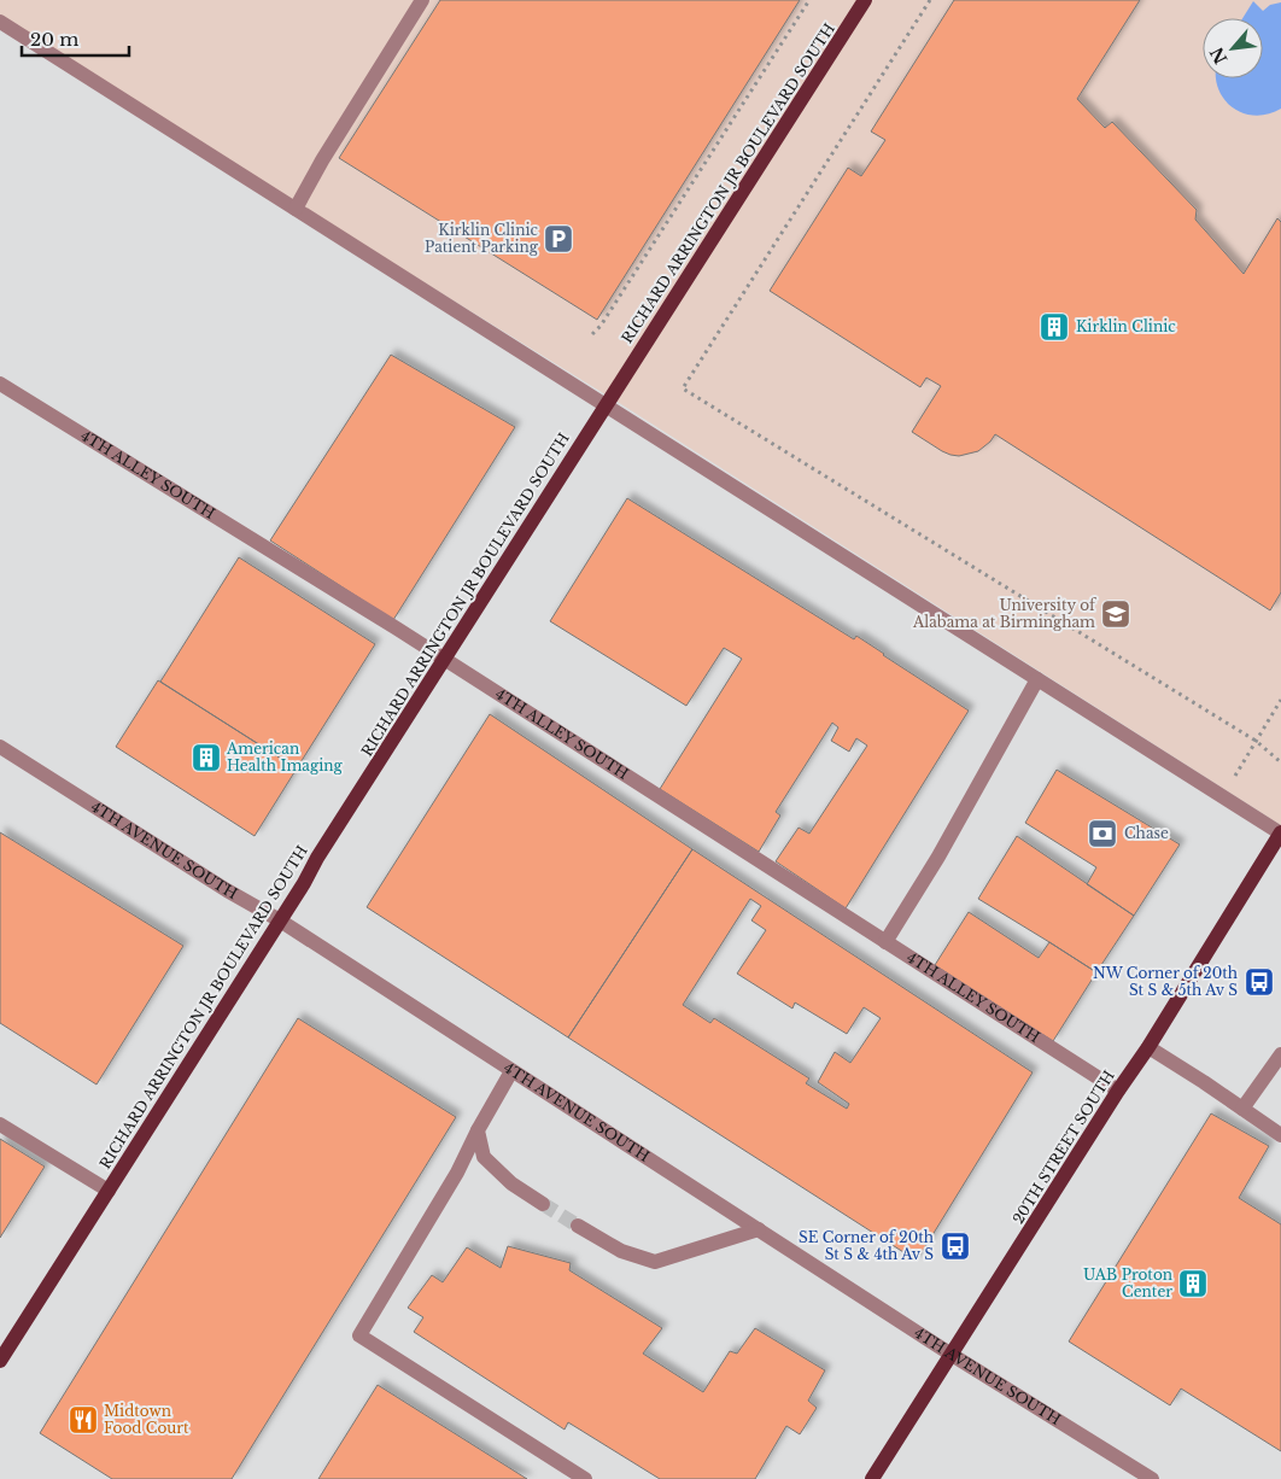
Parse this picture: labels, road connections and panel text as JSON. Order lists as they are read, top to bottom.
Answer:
{
  "streets": {
    "main road": ["RICHARD ARRINGTON JR BOULEVARD SOUTH", "20TH STREET SOUTH"],
    "street": ["4TH ALLEY SOUTH", "4TH AVENUE SOUTH"]
  },
  "crossings": [
    ["RICHARD ARRINGTON JR BOULEVARD SOUTH", "4TH ALLEY SOUTH"],
    ["RICHARD ARRINGTON JR BOULEVARD SOUTH", "4TH AVENUE SOUTH"],
    ["4TH ALLEY SOUTH", "20TH STREET SOUTH"],
    ["4TH AVENUE SOUTH", "20TH STREET SOUTH"]
  ],
  "places": {
    "parking": ["Kirklin Clinic Patient Parking"],
    "building": ["Kirklin Clinic", "American Health Imaging", "UAB Proton Center"],
    "school or university": ["University of Alabama at Birmingham"],
    "bank": ["Chase"],
    "bus stop": ["NW Corner of 20th St S & 5th Av S", "SE Corner of 20th St S & 4th Av S"],
    "restaurant": ["Midtown Food Court"]
  },
  "scale_bar": "20 m",
  "north": "bottom left"
}
